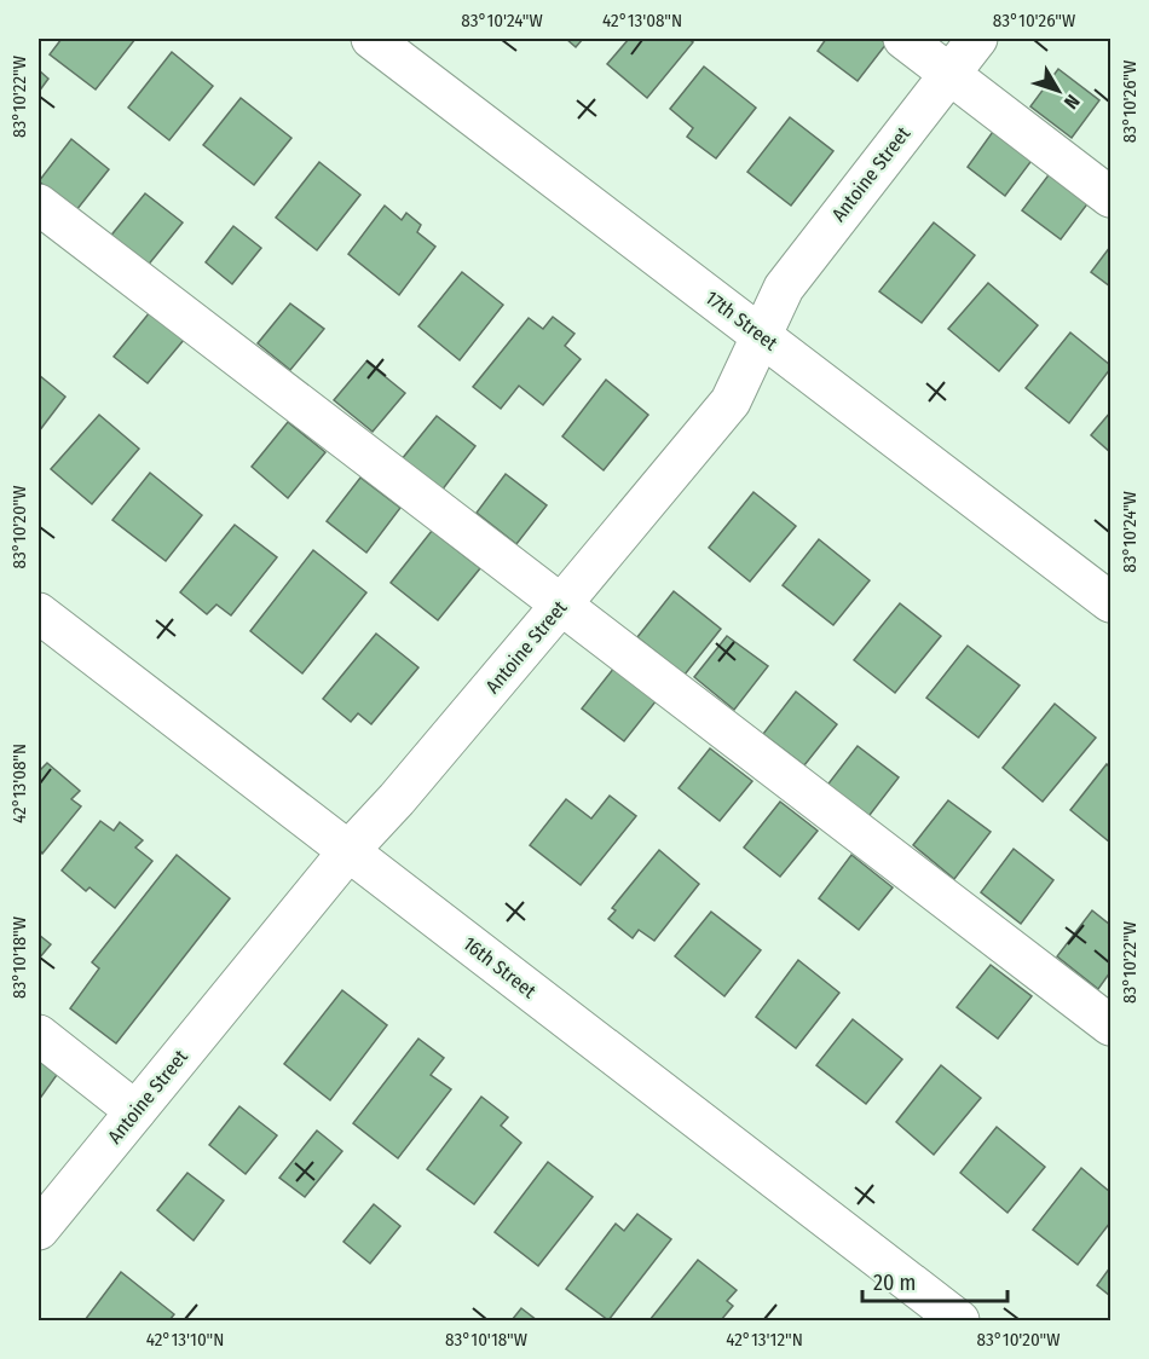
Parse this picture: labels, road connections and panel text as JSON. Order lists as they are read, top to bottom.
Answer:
{
  "streets": {
    "street": ["Antoine Street", "17th Street", "16th Street"]
  },
  "crossings": [
    ["Antoine Street", "17th Street"],
    ["Antoine Street", "16th Street"]
  ],
  "scale_bar": "20 m",
  "north": "bottom right",
  "coordinates": [
    "83°10'24\"W",
    "42°13'08\"N",
    "83°10'26\"W",
    "83°10'22\"W",
    "83°10'20\"W",
    "83°10'18\"W",
    "42°13'10\"N",
    "42°13'12\"N"
  ]
}
